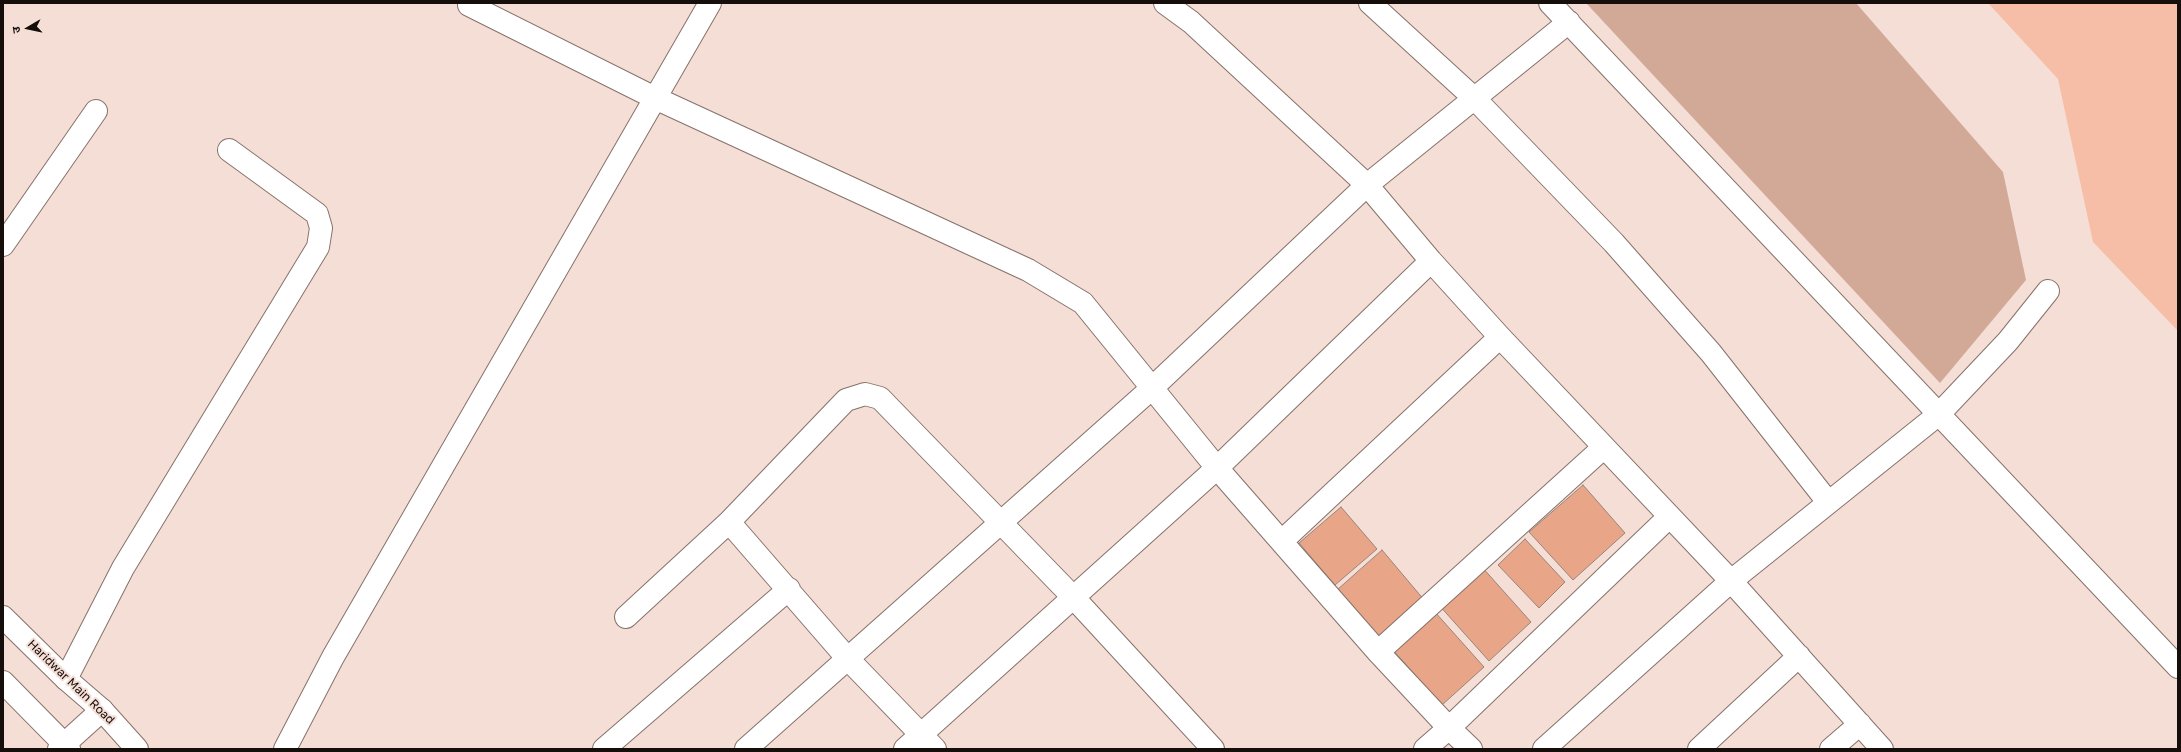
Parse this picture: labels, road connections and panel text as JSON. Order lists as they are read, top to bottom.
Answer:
{
  "streets": {
    "street": ["Haridwar Main Road"]
  },
  "north": "left"
}
